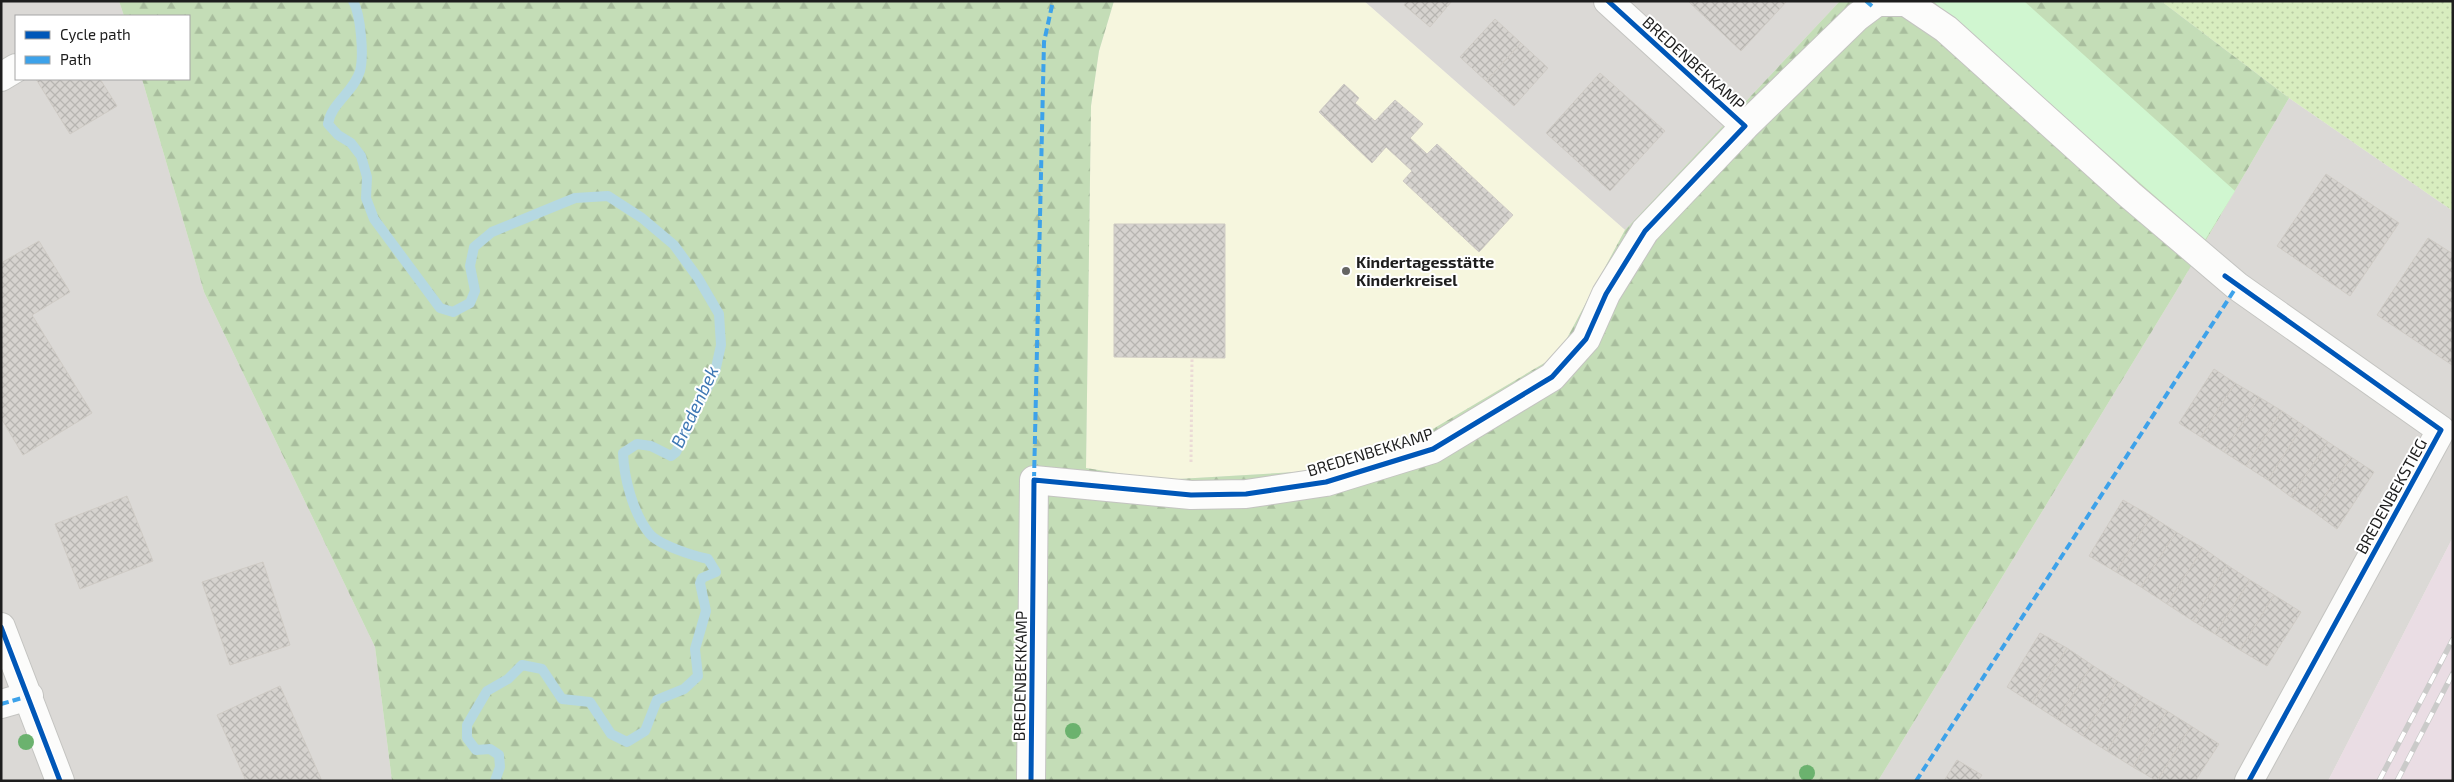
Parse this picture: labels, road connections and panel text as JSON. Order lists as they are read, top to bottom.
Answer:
{
  "streets": {
    "street": ["BREDENBEKKAMP", "BREDENBEKSTIEG"]
  },
  "crossings": [
    ["BREDENBEKKAMP", "BREDENBEKSTIEG"]
  ],
  "water": ["Bredenbek"],
  "places": ["Kindertagesstätte Kinderkreisel"],
  "legend": ["Cycle path", "Path"]
}
